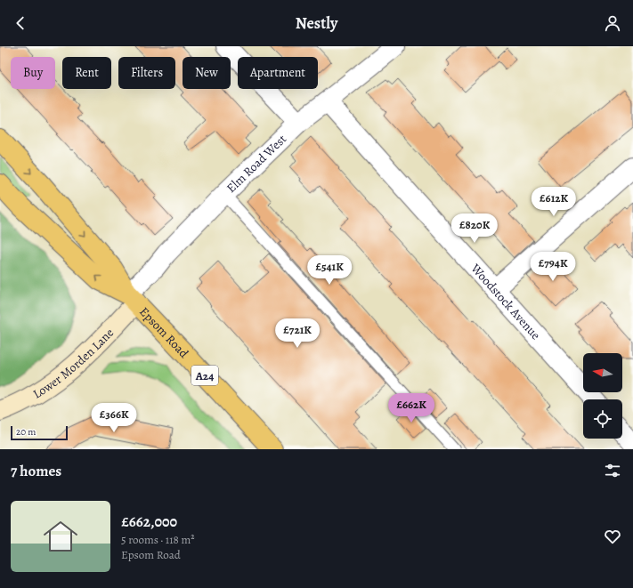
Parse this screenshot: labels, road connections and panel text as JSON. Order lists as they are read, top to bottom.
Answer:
{
  "streets": {
    "highway": ["Epsom Road", "A24"],
    "street": ["Elm Road West", "Woodstock Avenue", "Lower Morden Lane"]
  },
  "crossings": [
    ["Elm Road West", "Woodstock Avenue"],
    ["Elm Road West", "Epsom Road"],
    ["Elm Road West", "Lower Morden Lane"],
    ["Epsom Road", "Lower Morden Lane"]
  ],
  "scale_bar": "20 m",
  "north": "left",
  "page": {
    "header": "Nestly",
    "chip": [
      "Buy",
      "Rent",
      "Filters",
      "New",
      "Apartment"
    ],
    "price": [
      "£612K",
      "£820K",
      "£794K",
      "£541K",
      "£721K",
      "£662K",
      "£366K"
    ],
    "scale": "20 m",
    "heading": "7 homes",
    "list": [
      {
        "name": "£662,000",
        "note": "5 rooms · 118 m² · Epsom Road"
      }
    ]
  }
}
